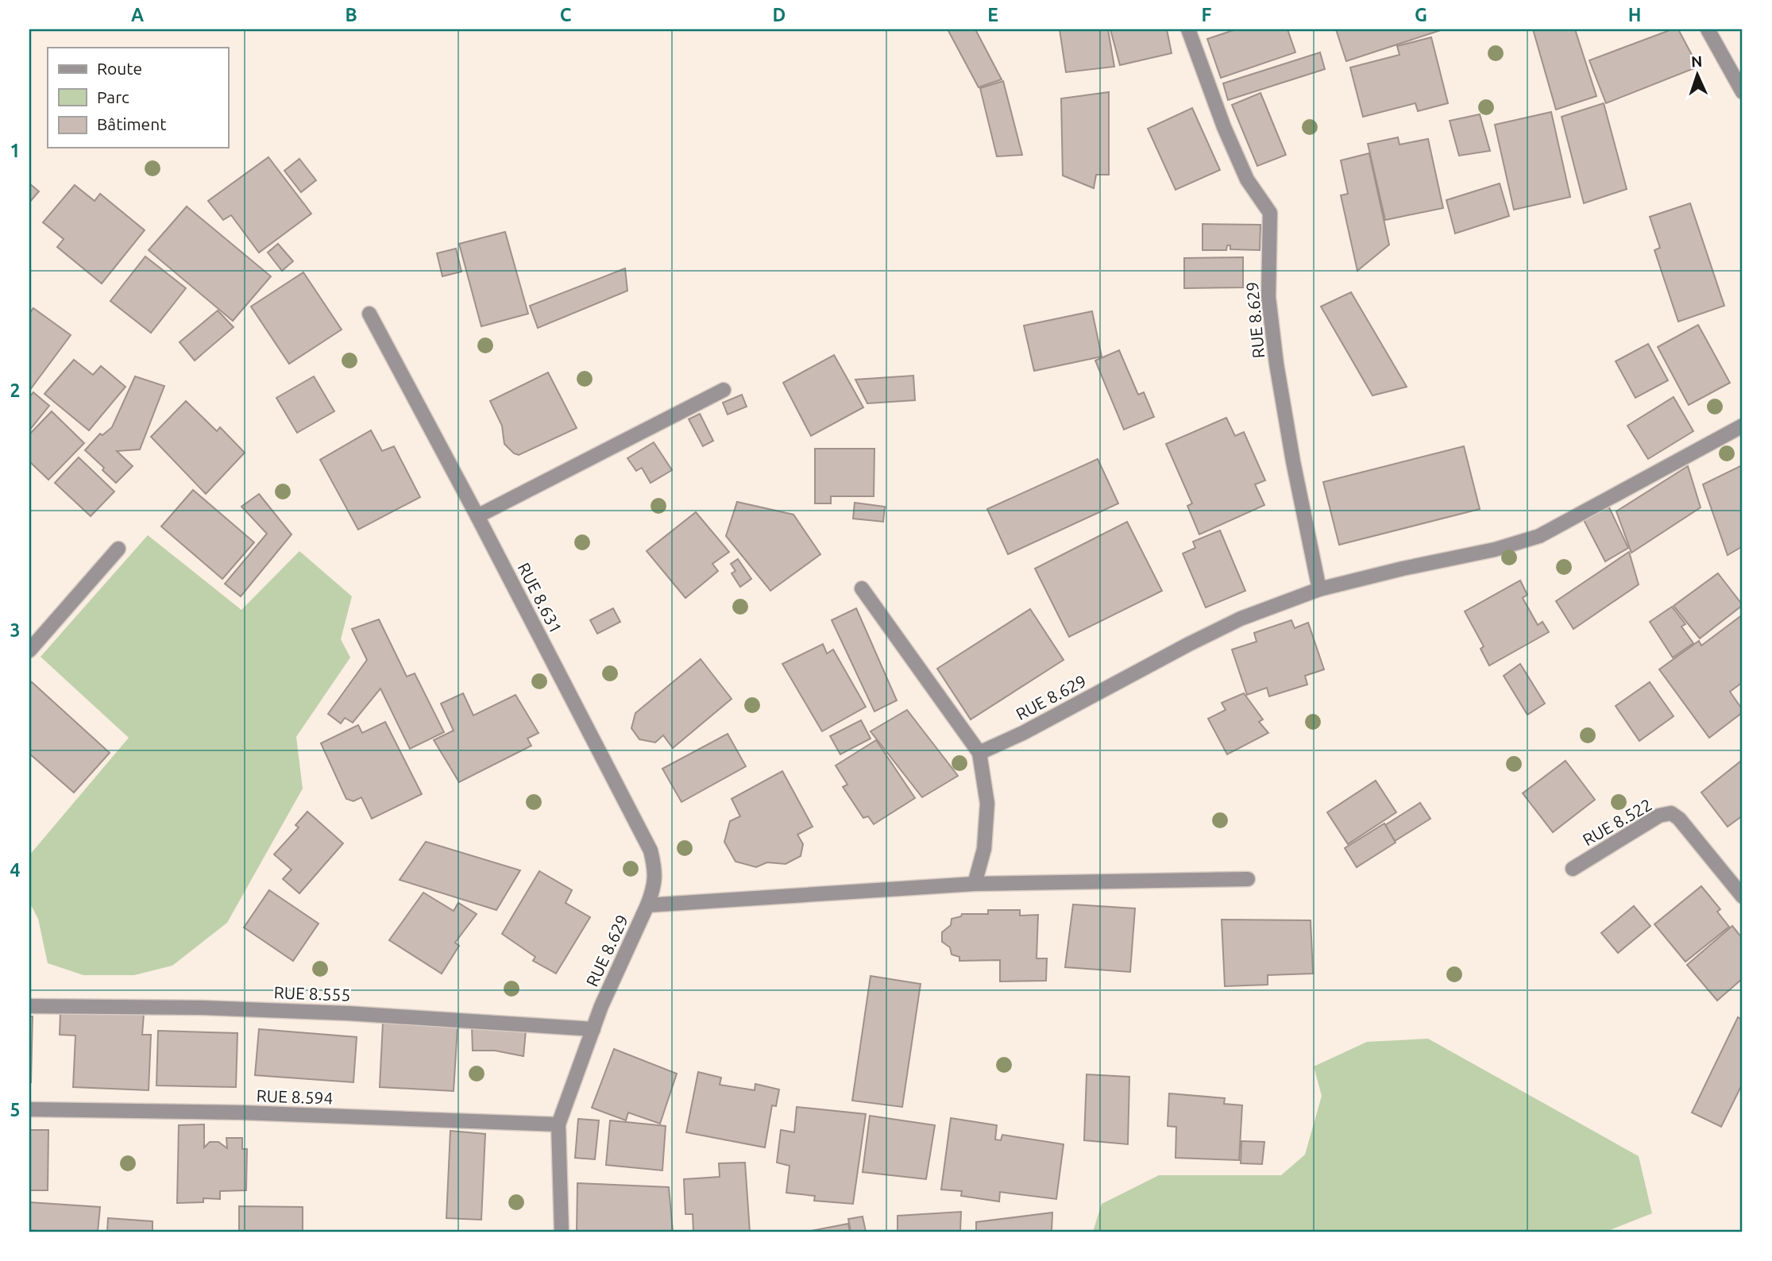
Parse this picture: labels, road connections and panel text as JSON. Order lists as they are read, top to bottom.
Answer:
{
  "streets": {
    "street": [
      "RUE 8.629",
      "RUE 8.631",
      "RUE 8.522",
      "RUE 8.555",
      "RUE 8.594"
    ]
  },
  "crossings": [
    ["RUE 8.629", "RUE 8.631"],
    ["RUE 8.629", "RUE 8.555"],
    ["RUE 8.629", "RUE 8.594"]
  ],
  "legend": ["Route", "Parc", "Bâtiment"],
  "north": "top",
  "grid": {
    "columns": [
      "A",
      "B",
      "C",
      "D",
      "E",
      "F",
      "G",
      "H"
    ],
    "rows": [
      "1",
      "2",
      "3",
      "4",
      "5"
    ]
  }
}
